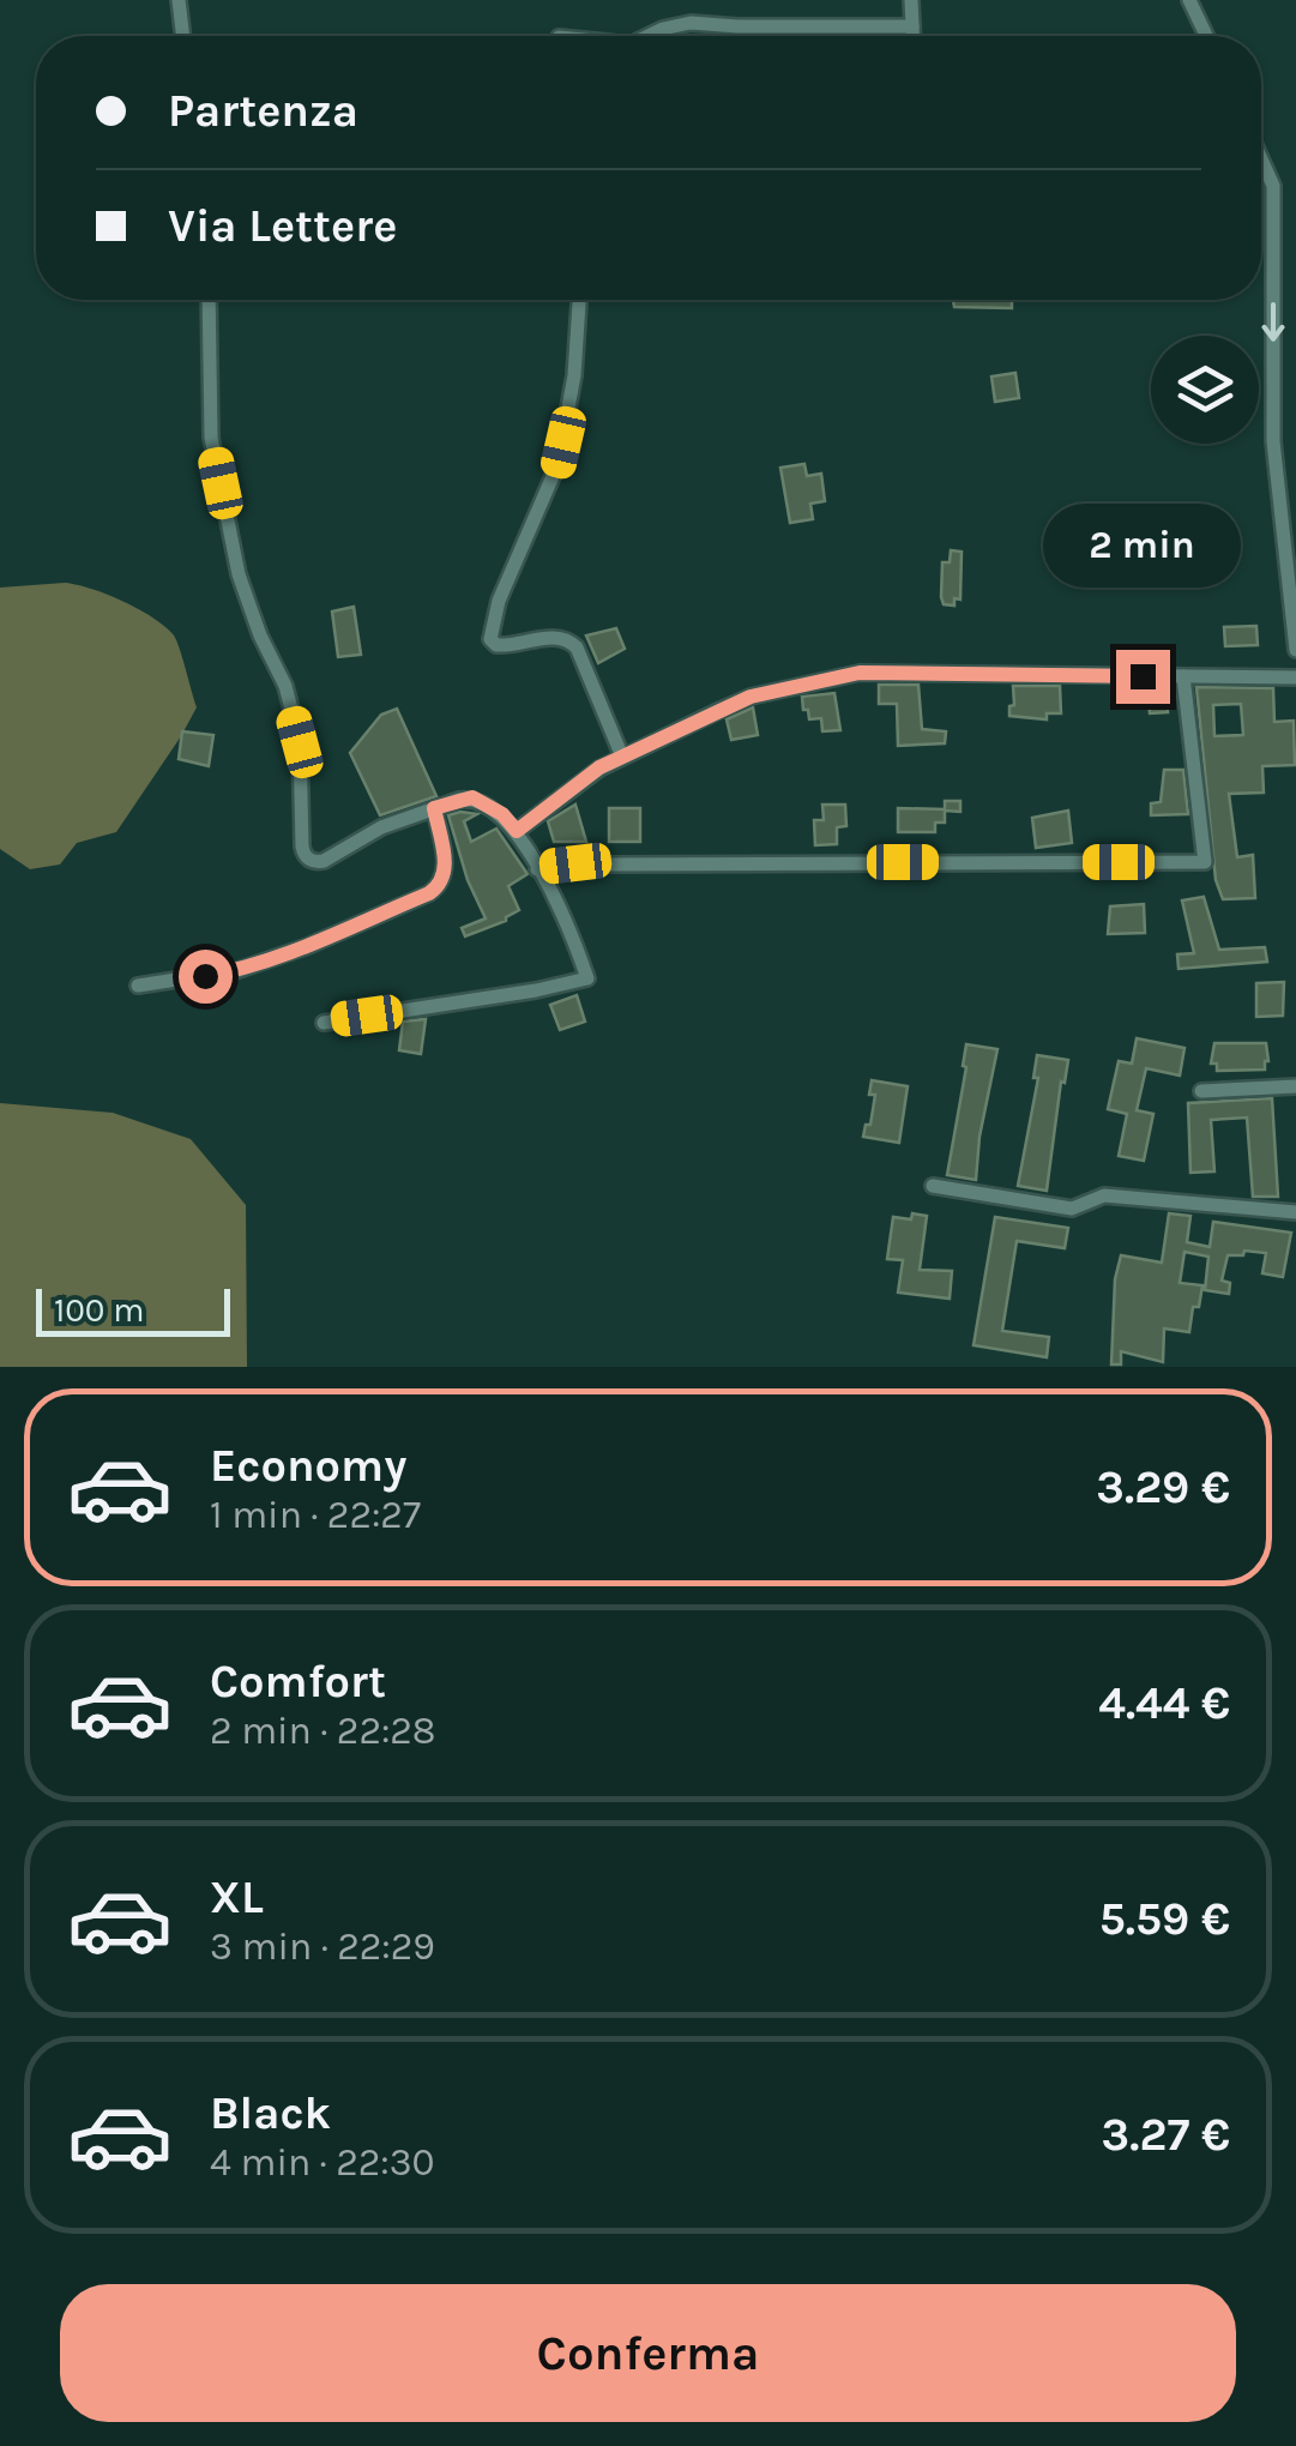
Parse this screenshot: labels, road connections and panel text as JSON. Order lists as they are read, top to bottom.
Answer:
{
  "scale_bar": "100 m",
  "page": {
    "banner": ["Partenza", "Via Lettere"],
    "bubble": "2 min",
    "scale": "100 m",
    "list": [
      {
        "name": "Economy",
        "note": "1 min · 22:27",
        "value": "3.29 €"
      },
      {
        "name": "Comfort",
        "note": "2 min · 22:28",
        "value": "4.44 €"
      },
      {
        "name": "XL",
        "note": "3 min · 22:29",
        "value": "5.59 €"
      },
      {
        "name": "Black",
        "note": "4 min · 22:30",
        "value": "3.27 €"
      }
    ],
    "buttons": "Conferma"
  }
}
